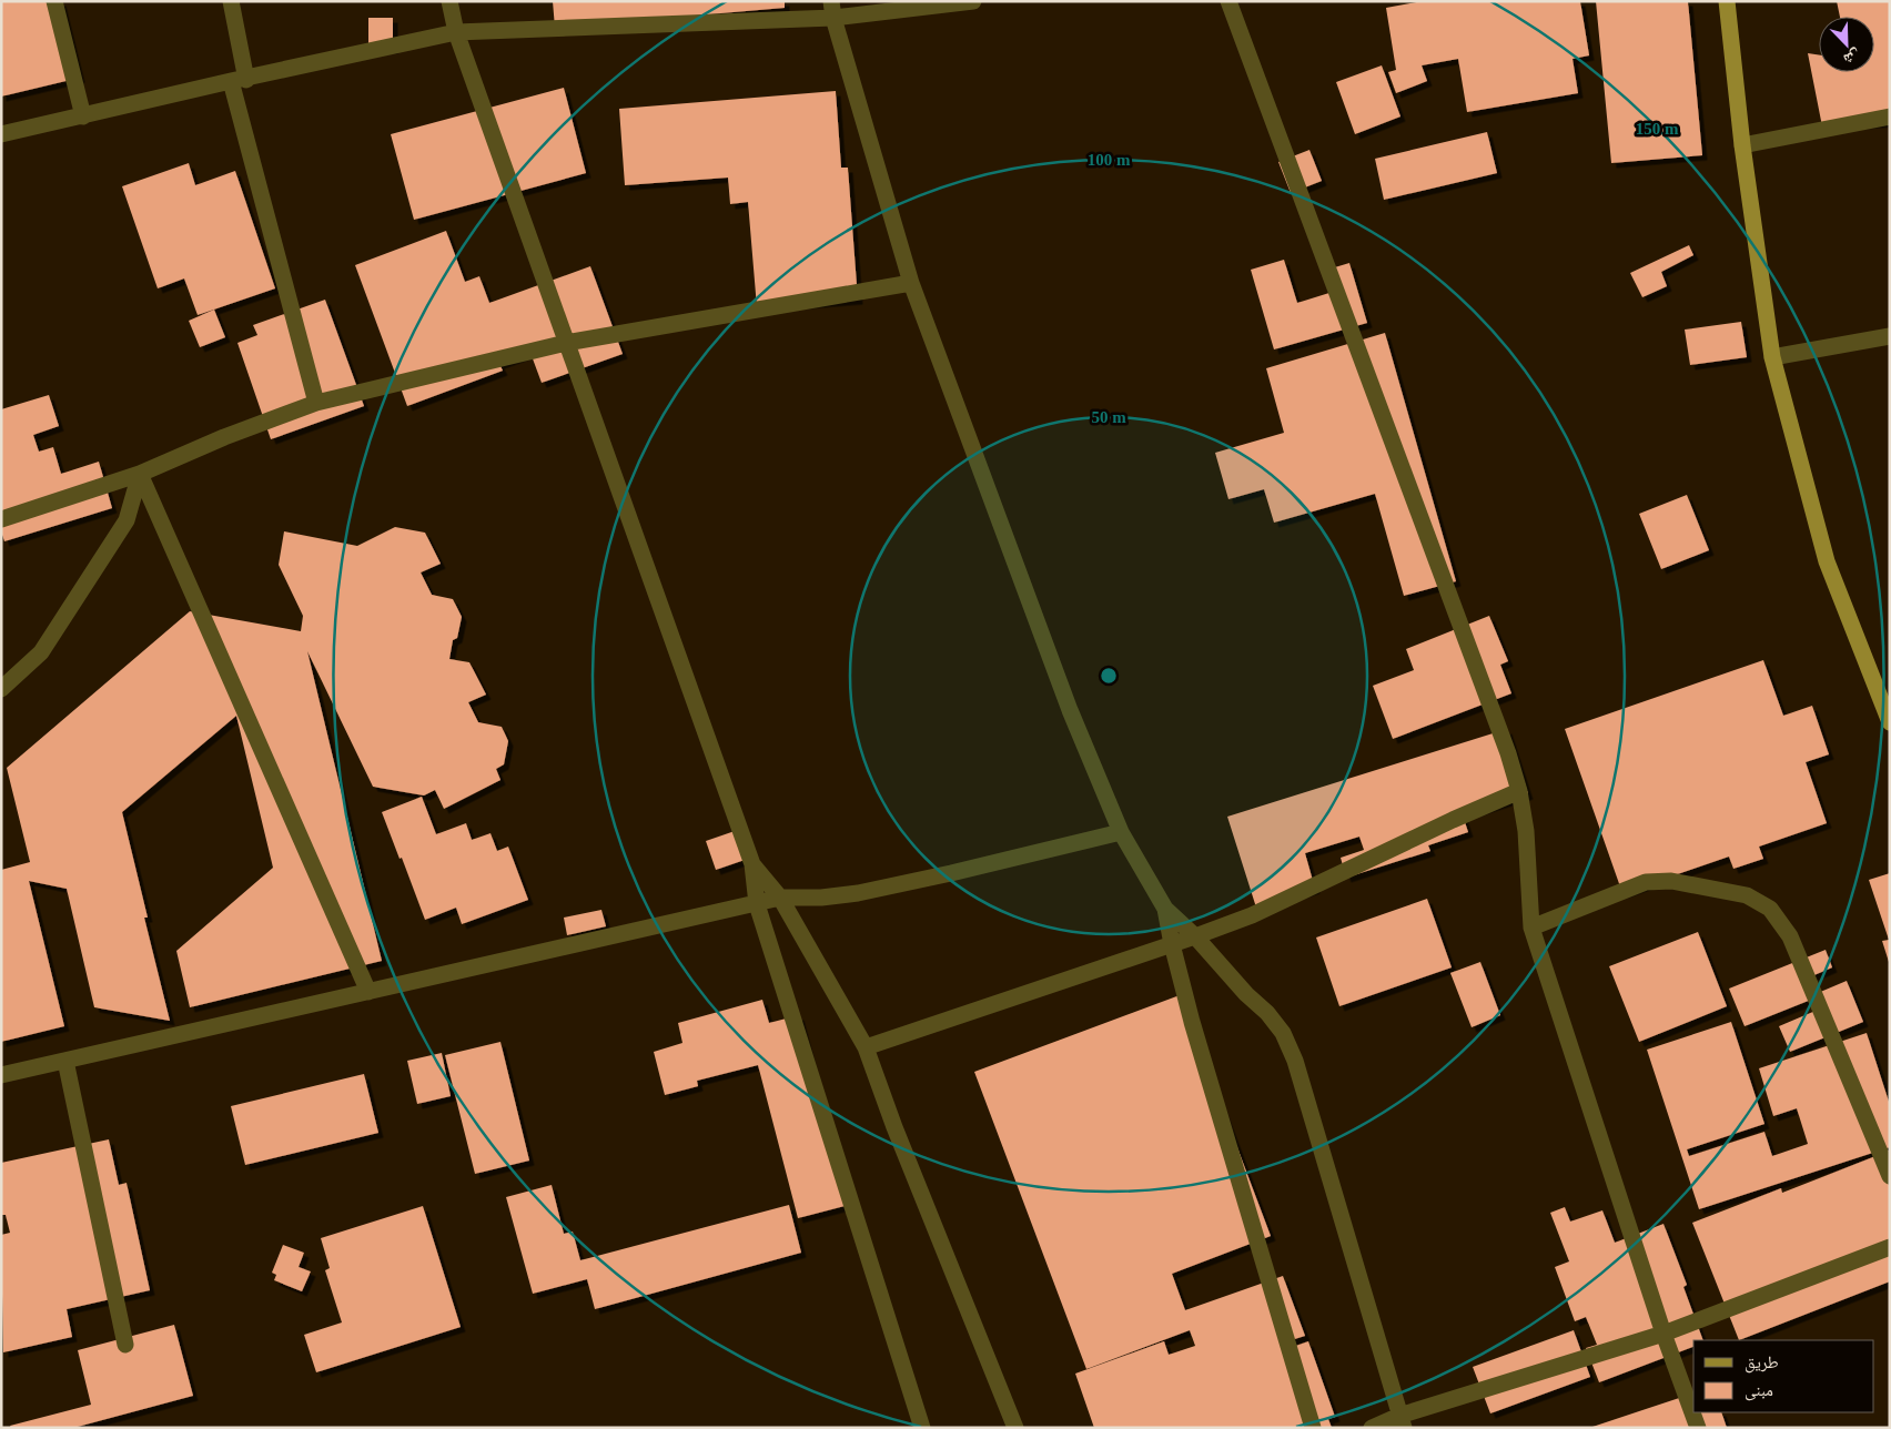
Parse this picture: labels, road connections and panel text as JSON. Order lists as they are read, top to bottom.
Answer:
{
  "legend": ["طريق", "مبنى"],
  "north": "bottom right",
  "rings": ["150 m", "100 m", "50 m"]
}
